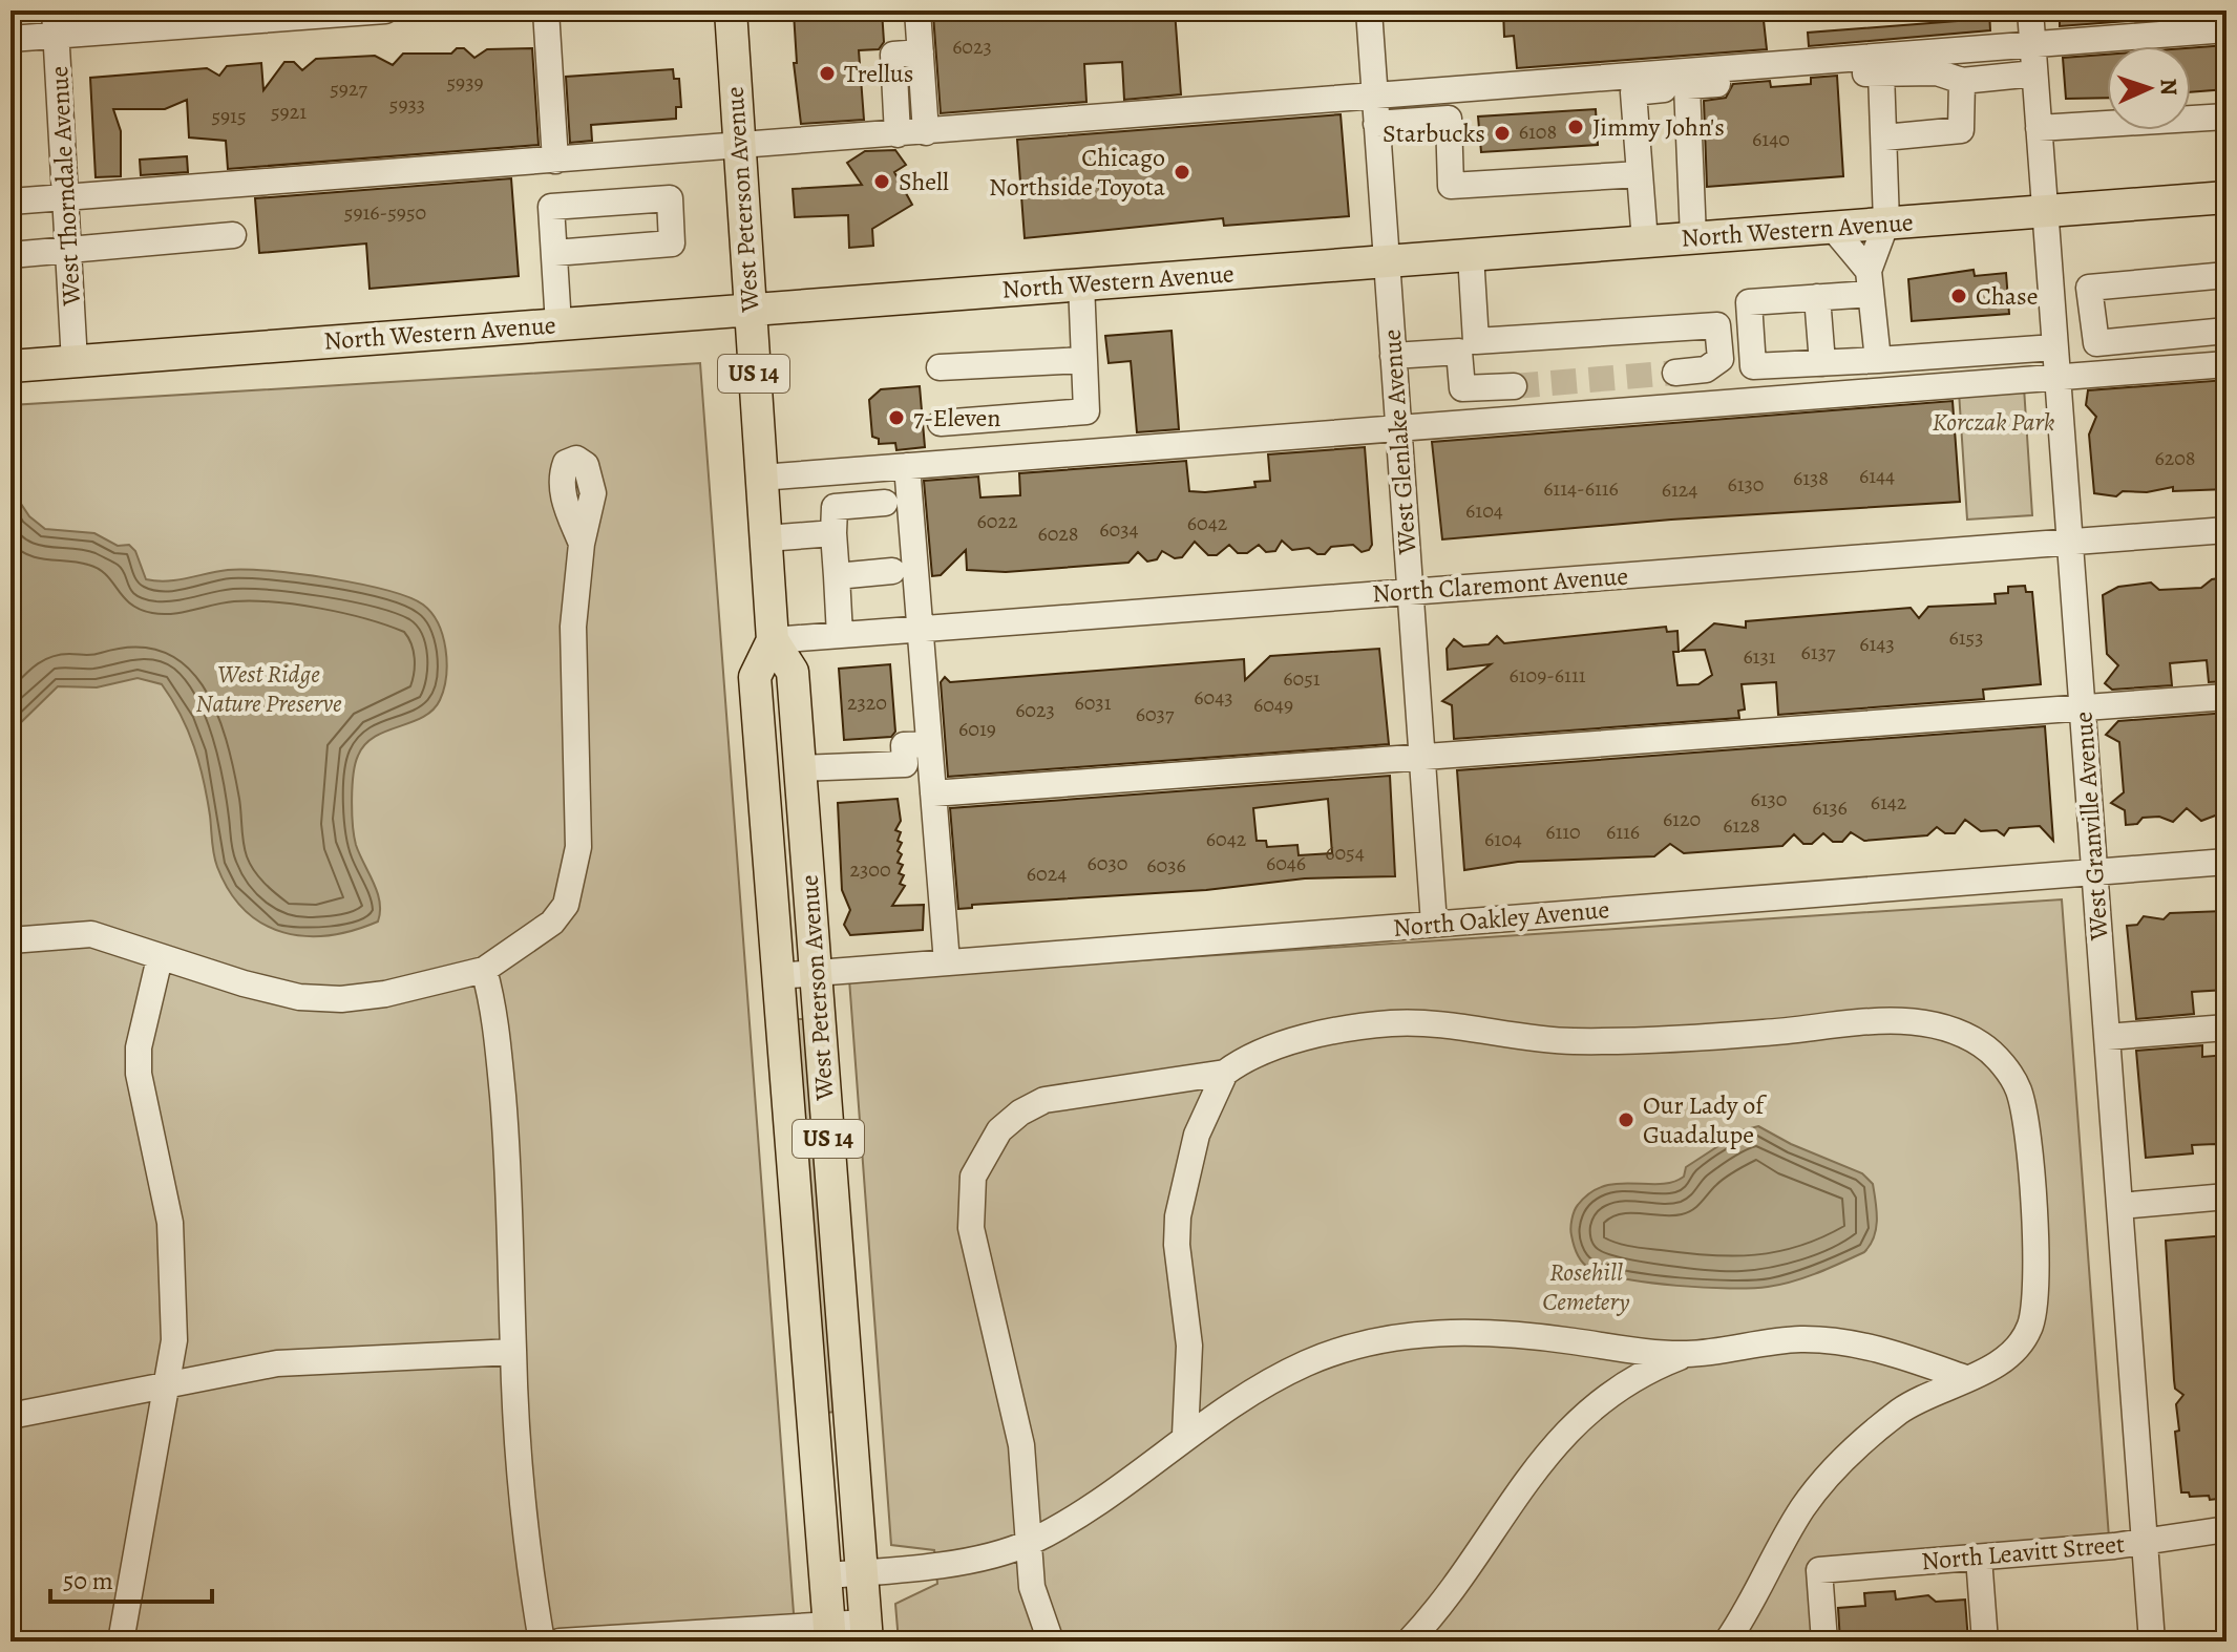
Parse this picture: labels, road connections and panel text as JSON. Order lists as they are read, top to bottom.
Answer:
{
  "streets": {
    "main road": ["West Peterson Avenue", "North Western Avenue", "US 14"],
    "street": [
      "West Thorndale Avenue",
      "West Glenlake Avenue",
      "North Claremont Avenue",
      "West Granville Avenue",
      "North Oakley Avenue",
      "North Leavitt Street"
    ]
  },
  "crossings": [
    ["West Thorndale Avenue", "North Western Avenue"],
    ["West Peterson Avenue", "North Western Avenue"],
    ["West Peterson Avenue", "North Claremont Avenue"],
    ["West Peterson Avenue", "North Oakley Avenue"],
    ["North Western Avenue", "West Glenlake Avenue"],
    ["North Western Avenue", "West Granville Avenue"],
    ["West Glenlake Avenue", "North Claremont Avenue"],
    ["West Glenlake Avenue", "North Oakley Avenue"],
    ["North Claremont Avenue", "West Granville Avenue"],
    ["West Granville Avenue", "North Oakley Avenue"],
    ["West Granville Avenue", "North Leavitt Street"]
  ],
  "parks": ["Korczak Park", "West Ridge Nature Preserve", "Rosehill Cemetery"],
  "places": [
    "Trellus",
    "Jimmy John's",
    "Starbucks",
    "Chicago Northside Toyota",
    "Shell",
    "Chase",
    "7-Eleven",
    "Our Lady of Guadalupe"
  ],
  "house_numbers": [
    "6023",
    "5939",
    "5927",
    "5933",
    "5921",
    "5915",
    "6108",
    "6140",
    "5916-5950",
    "6208",
    "6144",
    "6138",
    "6130",
    "6114-6116",
    "6124",
    "6104",
    "6022",
    "6042",
    "6034",
    "6028",
    "6153",
    "6143",
    "6137",
    "6131",
    "6109-6111",
    "6051",
    "6043",
    "2320",
    "6031",
    "6049",
    "6023",
    "6037",
    "6019",
    "6130",
    "6142",
    "6136",
    "6120",
    "6128",
    "6110",
    "6116",
    "6042",
    "6104",
    "6054",
    "6030",
    "6046",
    "6036",
    "2300",
    "6024"
  ],
  "scale_bar": "50 m",
  "north": "right"
}
